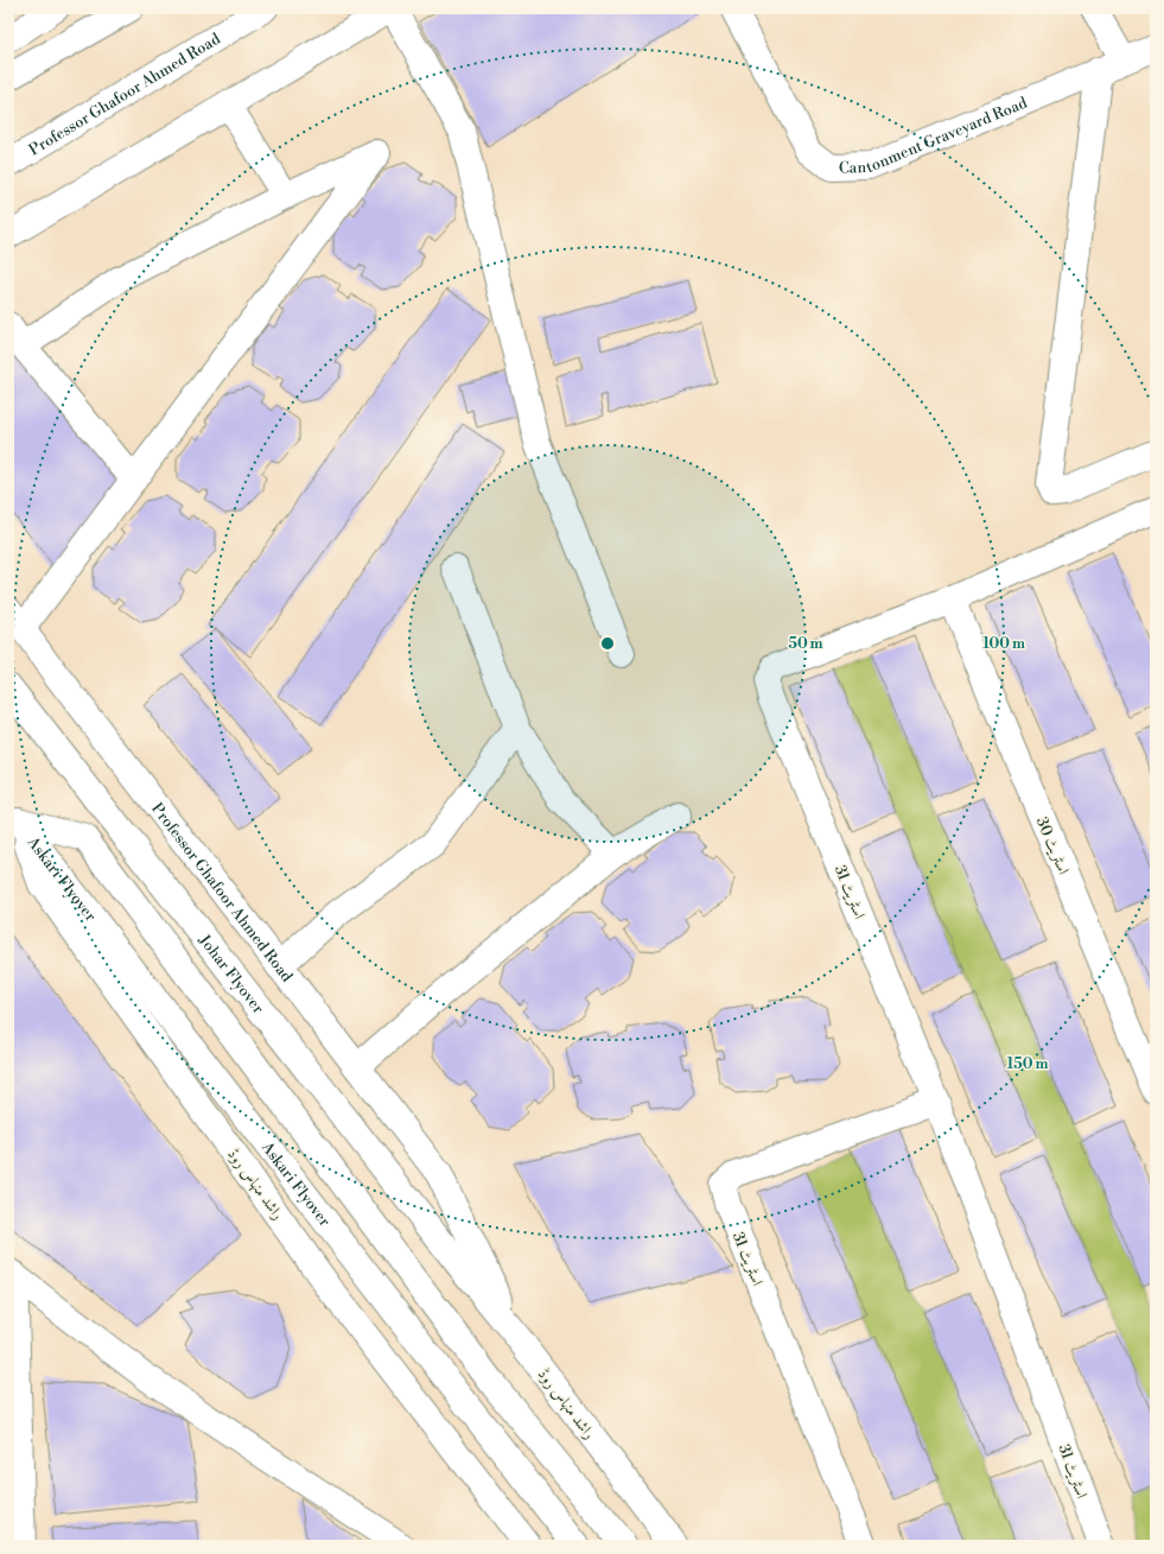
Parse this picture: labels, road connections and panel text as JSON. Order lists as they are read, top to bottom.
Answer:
{
  "streets": {
    "street": [
      "Professor Ghafoor Ahmed Road",
      "Cantonment Graveyard Road",
      "اسٹریٹ 30",
      "Askari Flyover",
      "اسٹریٹ 31",
      "Johar Flyover",
      "راشد منہاس روڈ"
    ]
  },
  "crossings": [
    ["Professor Ghafoor Ahmed Road", "راشد منہاس روڈ"],
    ["اسٹریٹ 30", "اسٹریٹ 31"],
    ["Askari Flyover", "راشد منہاس روڈ"],
    ["Johar Flyover", "راشد منہاس روڈ"]
  ],
  "rings": ["50 m", "100 m", "150 m"]
}
